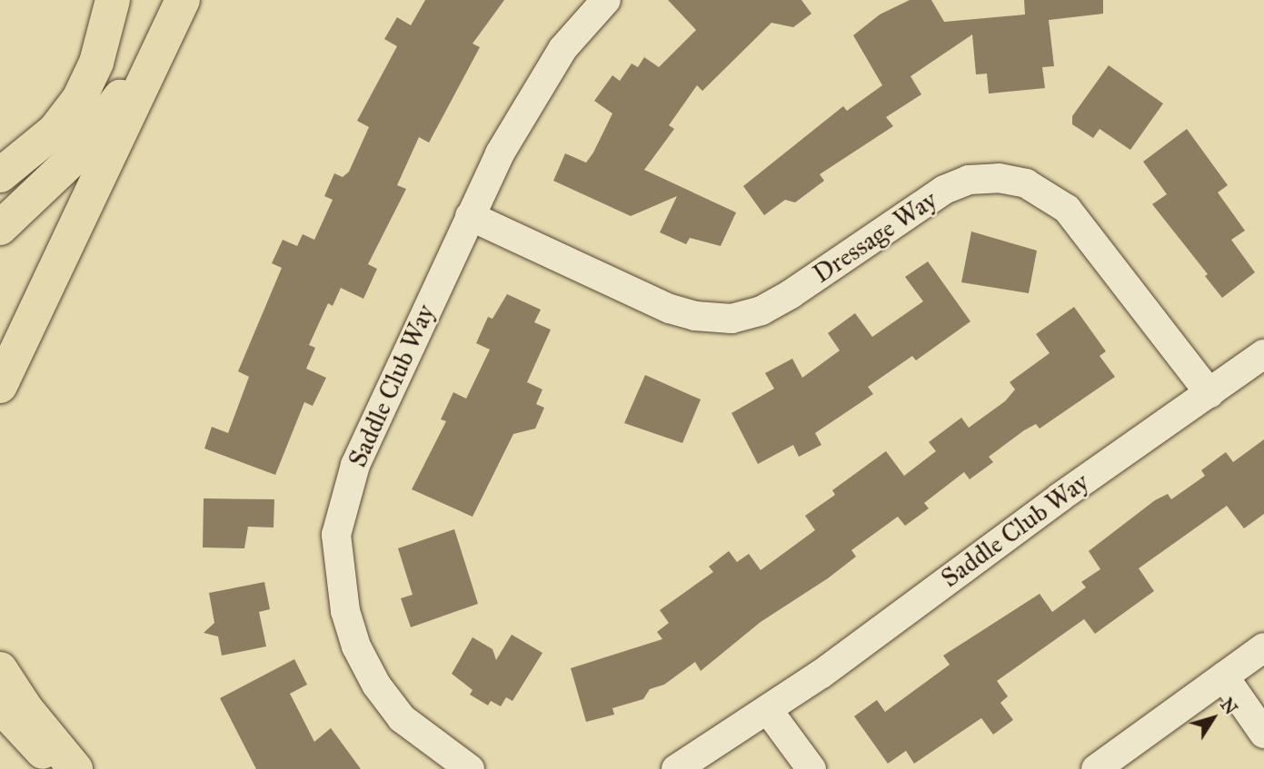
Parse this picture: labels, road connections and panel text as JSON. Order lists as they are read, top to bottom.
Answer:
{
  "streets": {
    "street": ["Dressage Way", "Saddle Club Way"]
  },
  "crossings": [
    ["Dressage Way", "Saddle Club Way"]
  ],
  "north": "top right"
}
